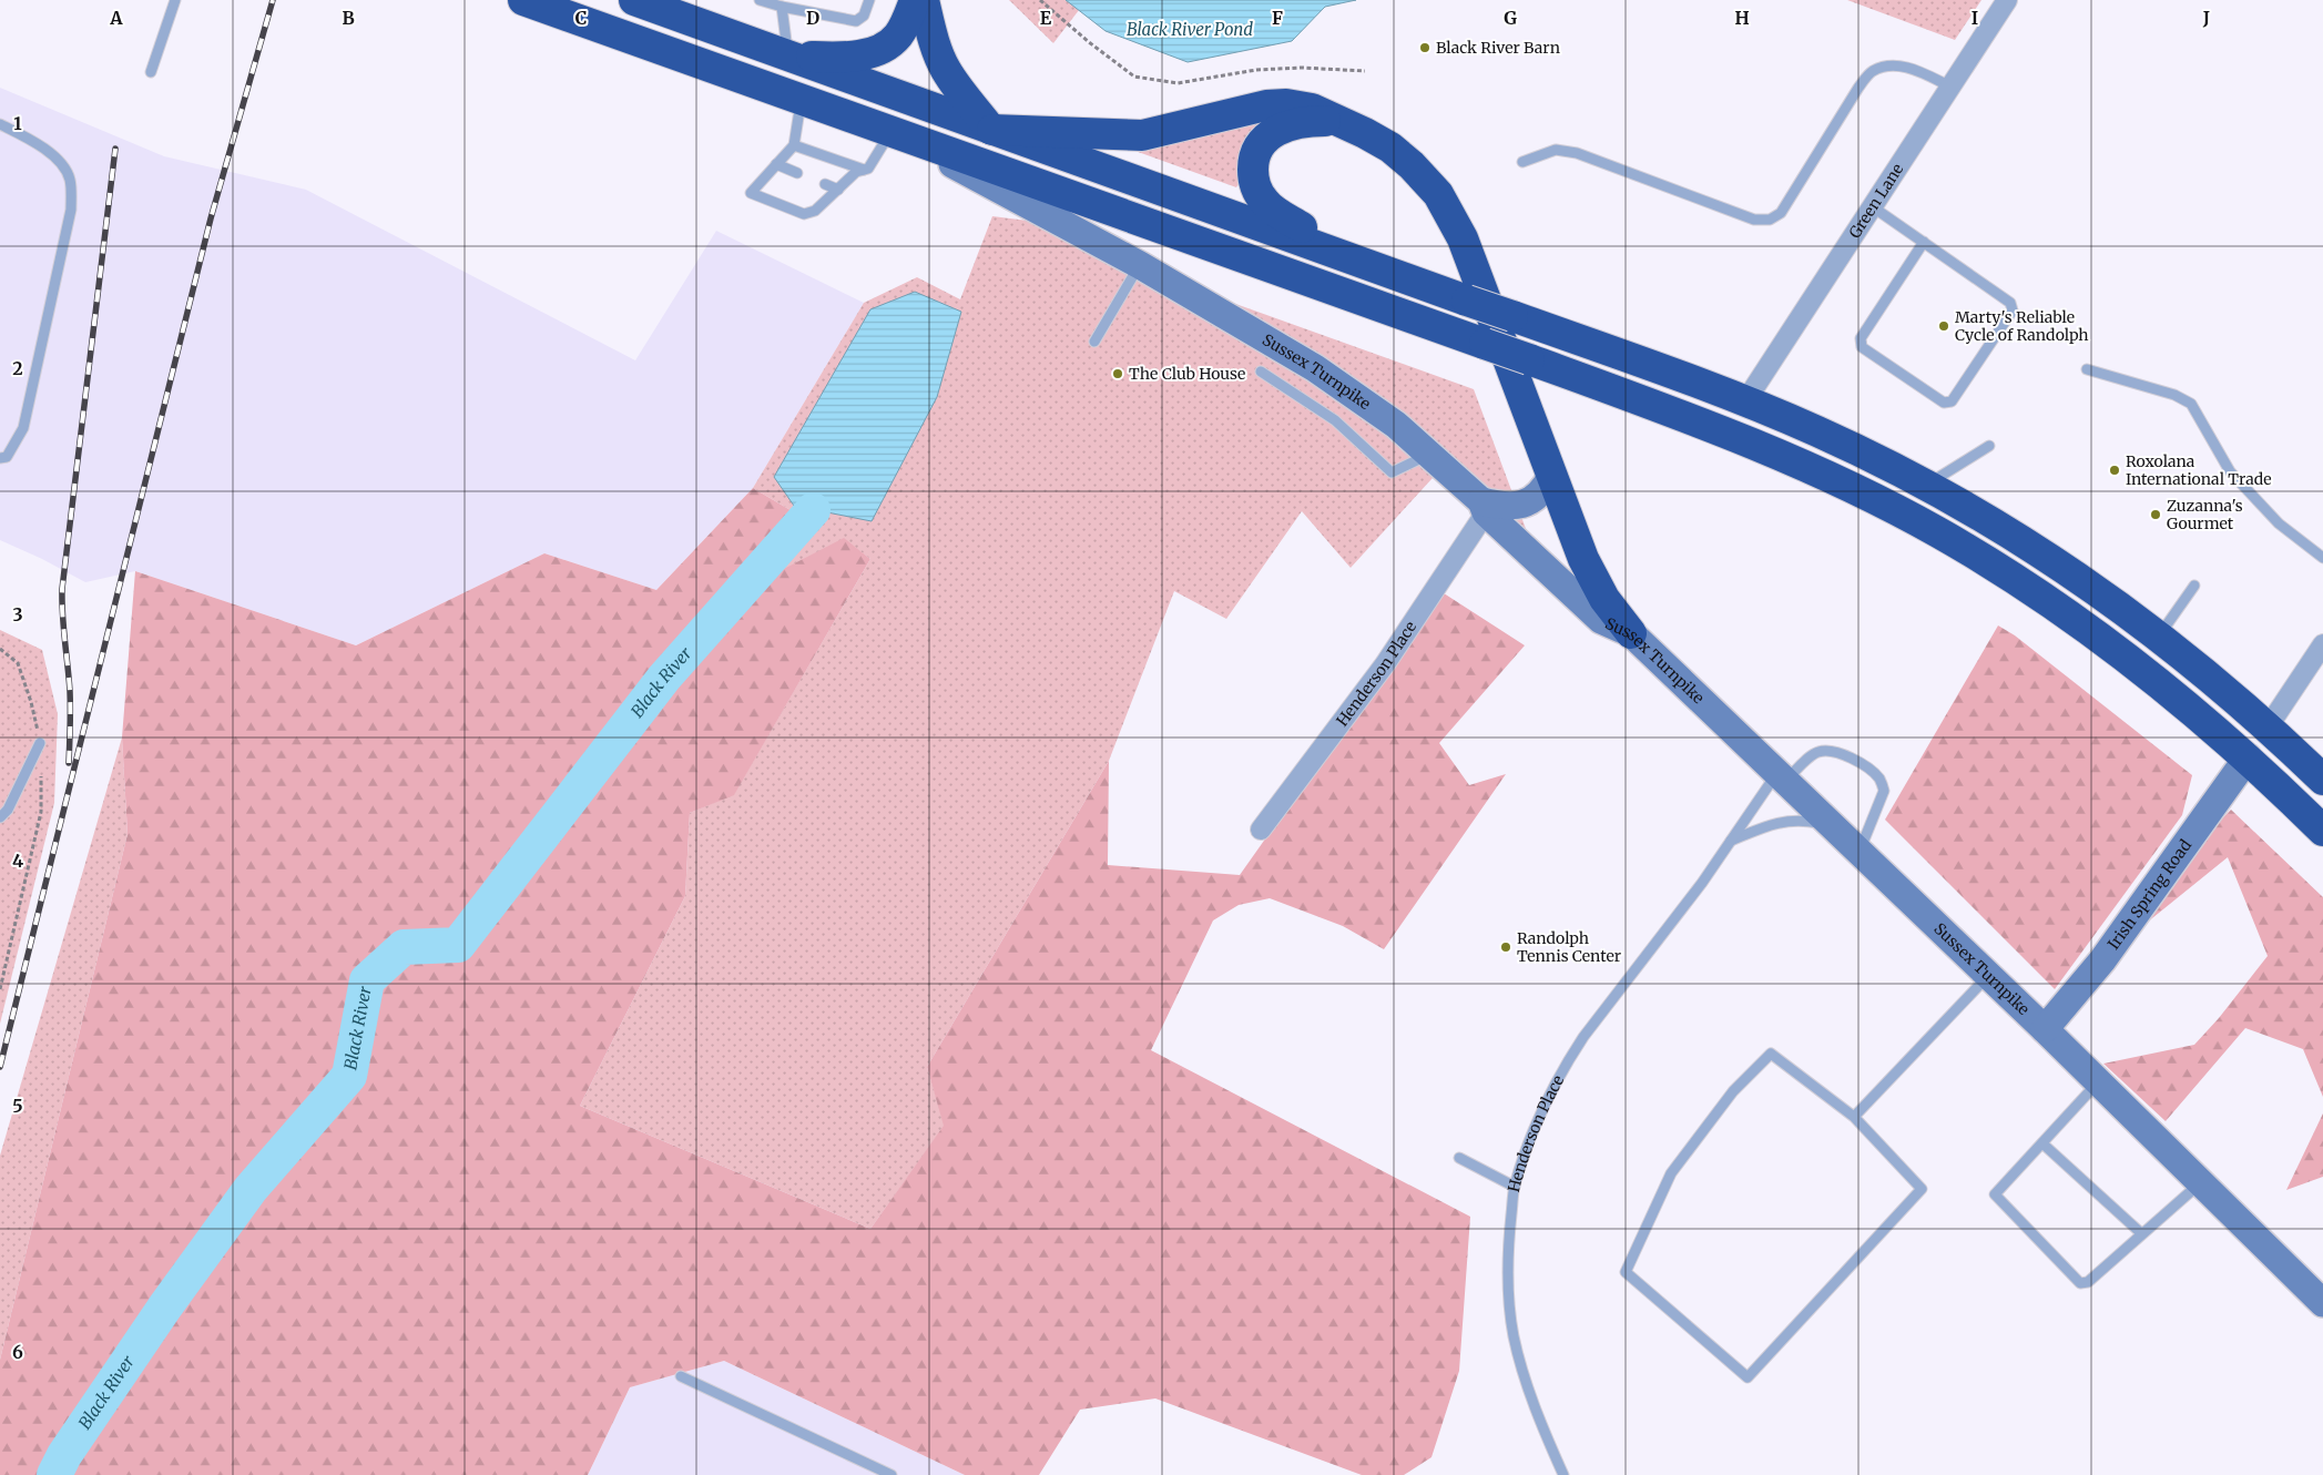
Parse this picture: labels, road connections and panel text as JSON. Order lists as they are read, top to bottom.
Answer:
{
  "streets": {
    "main road": ["Sussex Turnpike", "Irish Spring Road"],
    "street": ["Green Lane", "Henderson Place"]
  },
  "crossings": [
    ["Sussex Turnpike", "Henderson Place"],
    ["Sussex Turnpike", "Irish Spring Road"]
  ],
  "water": ["Black River Pond", "Black River"],
  "places": [
    "Black River Barn",
    "Marty's Reliable Cycle of Randolph",
    "The Club House",
    "Roxolana International Trade",
    "Zuzanna's Gourmet",
    "Randolph Tennis Center"
  ],
  "grid": {
    "columns": [
      "A",
      "B",
      "C",
      "D",
      "E",
      "F",
      "G",
      "H",
      "I",
      "J"
    ],
    "rows": [
      "1",
      "2",
      "3",
      "4",
      "5",
      "6"
    ]
  }
}
